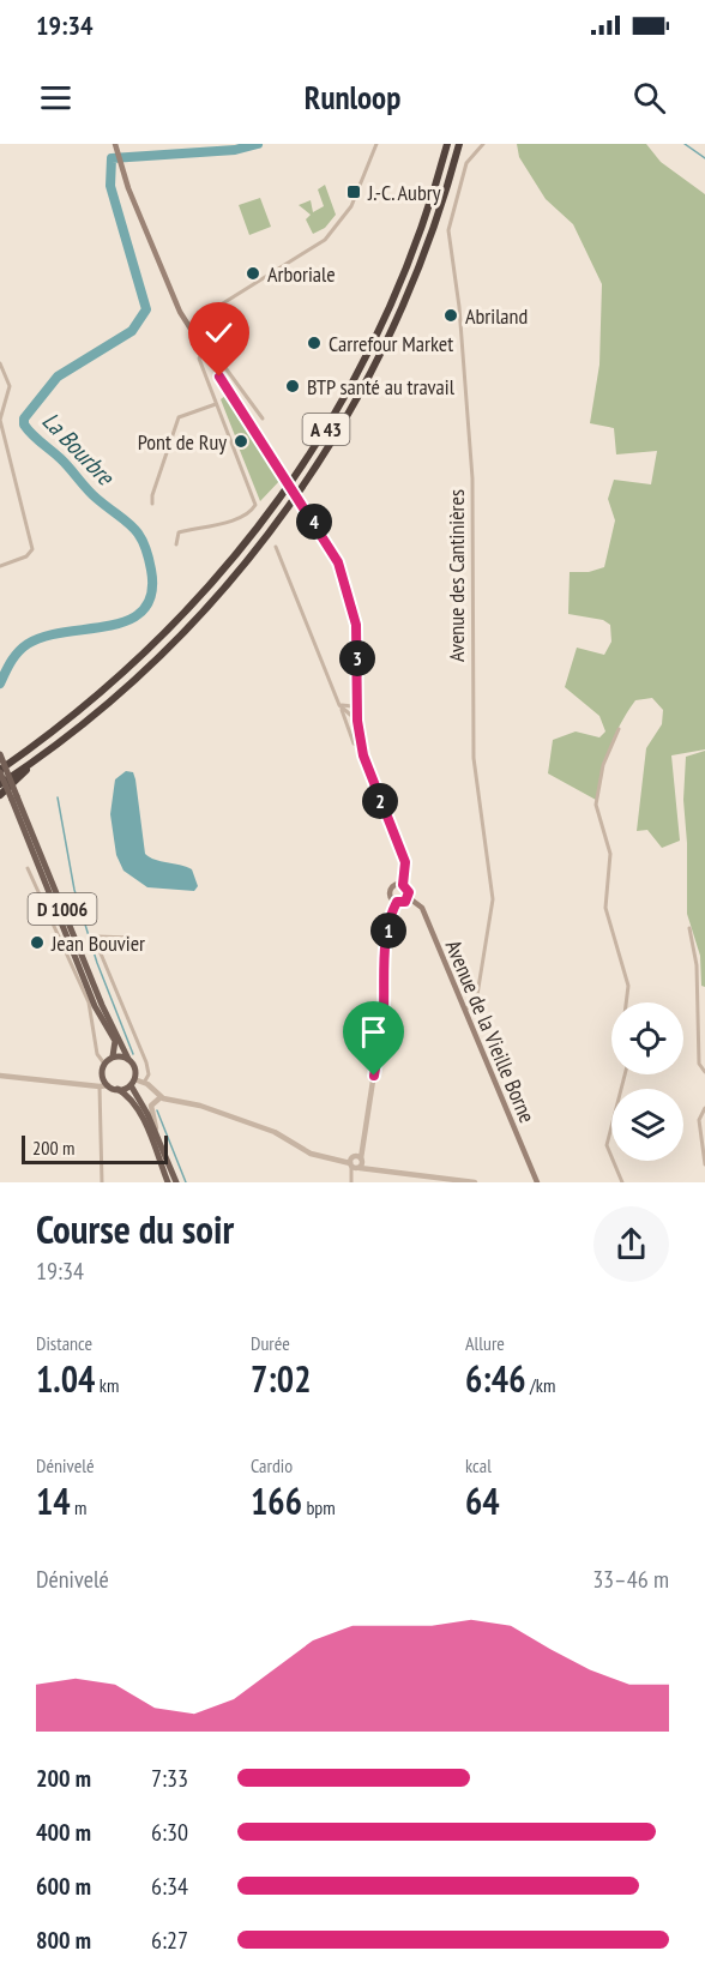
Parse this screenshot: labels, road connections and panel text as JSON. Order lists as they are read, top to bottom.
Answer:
{
  "streets": {
    "highway": ["A 43"],
    "main road": ["D 1006", "Avenue de la Vieille Borne"],
    "street": ["Avenue des Cantinières"]
  },
  "crossings": [
    ["A 43", "D 1006"],
    ["Avenue des Cantinières", "Avenue de la Vieille Borne"]
  ],
  "water": ["La Bourbre"],
  "places": {
    "transit": ["J.-C. Aubry"],
    "other": [
      "Arboriale",
      "Abriland",
      "Carrefour Market",
      "BTP santé au travail",
      "Pont de Ruy",
      "Jean Bouvier"
    ]
  },
  "scale_bar": "200 m",
  "page": {
    "status": "19:34",
    "header": "Runloop",
    "pins": [
      "4",
      "3",
      "2",
      "1"
    ],
    "scale": "200 m",
    "heading": ["Course du soir", "19:34"],
    "stats": [
      ["Distance", "1.04 km"],
      ["Durée", "7:02"],
      ["Allure", "6:46 /km"],
      ["Dénivelé", "14 m"],
      ["Cardio", "166 bpm"],
      ["kcal", "64"]
    ],
    "chart": ["Dénivelé", "33–46 m"],
    "list": [
      {
        "name": "200 m",
        "note": "7:33"
      },
      {
        "name": "400 m",
        "note": "6:30"
      },
      {
        "name": "600 m",
        "note": "6:34"
      },
      {
        "name": "800 m",
        "note": "6:27"
      }
    ]
  }
}
